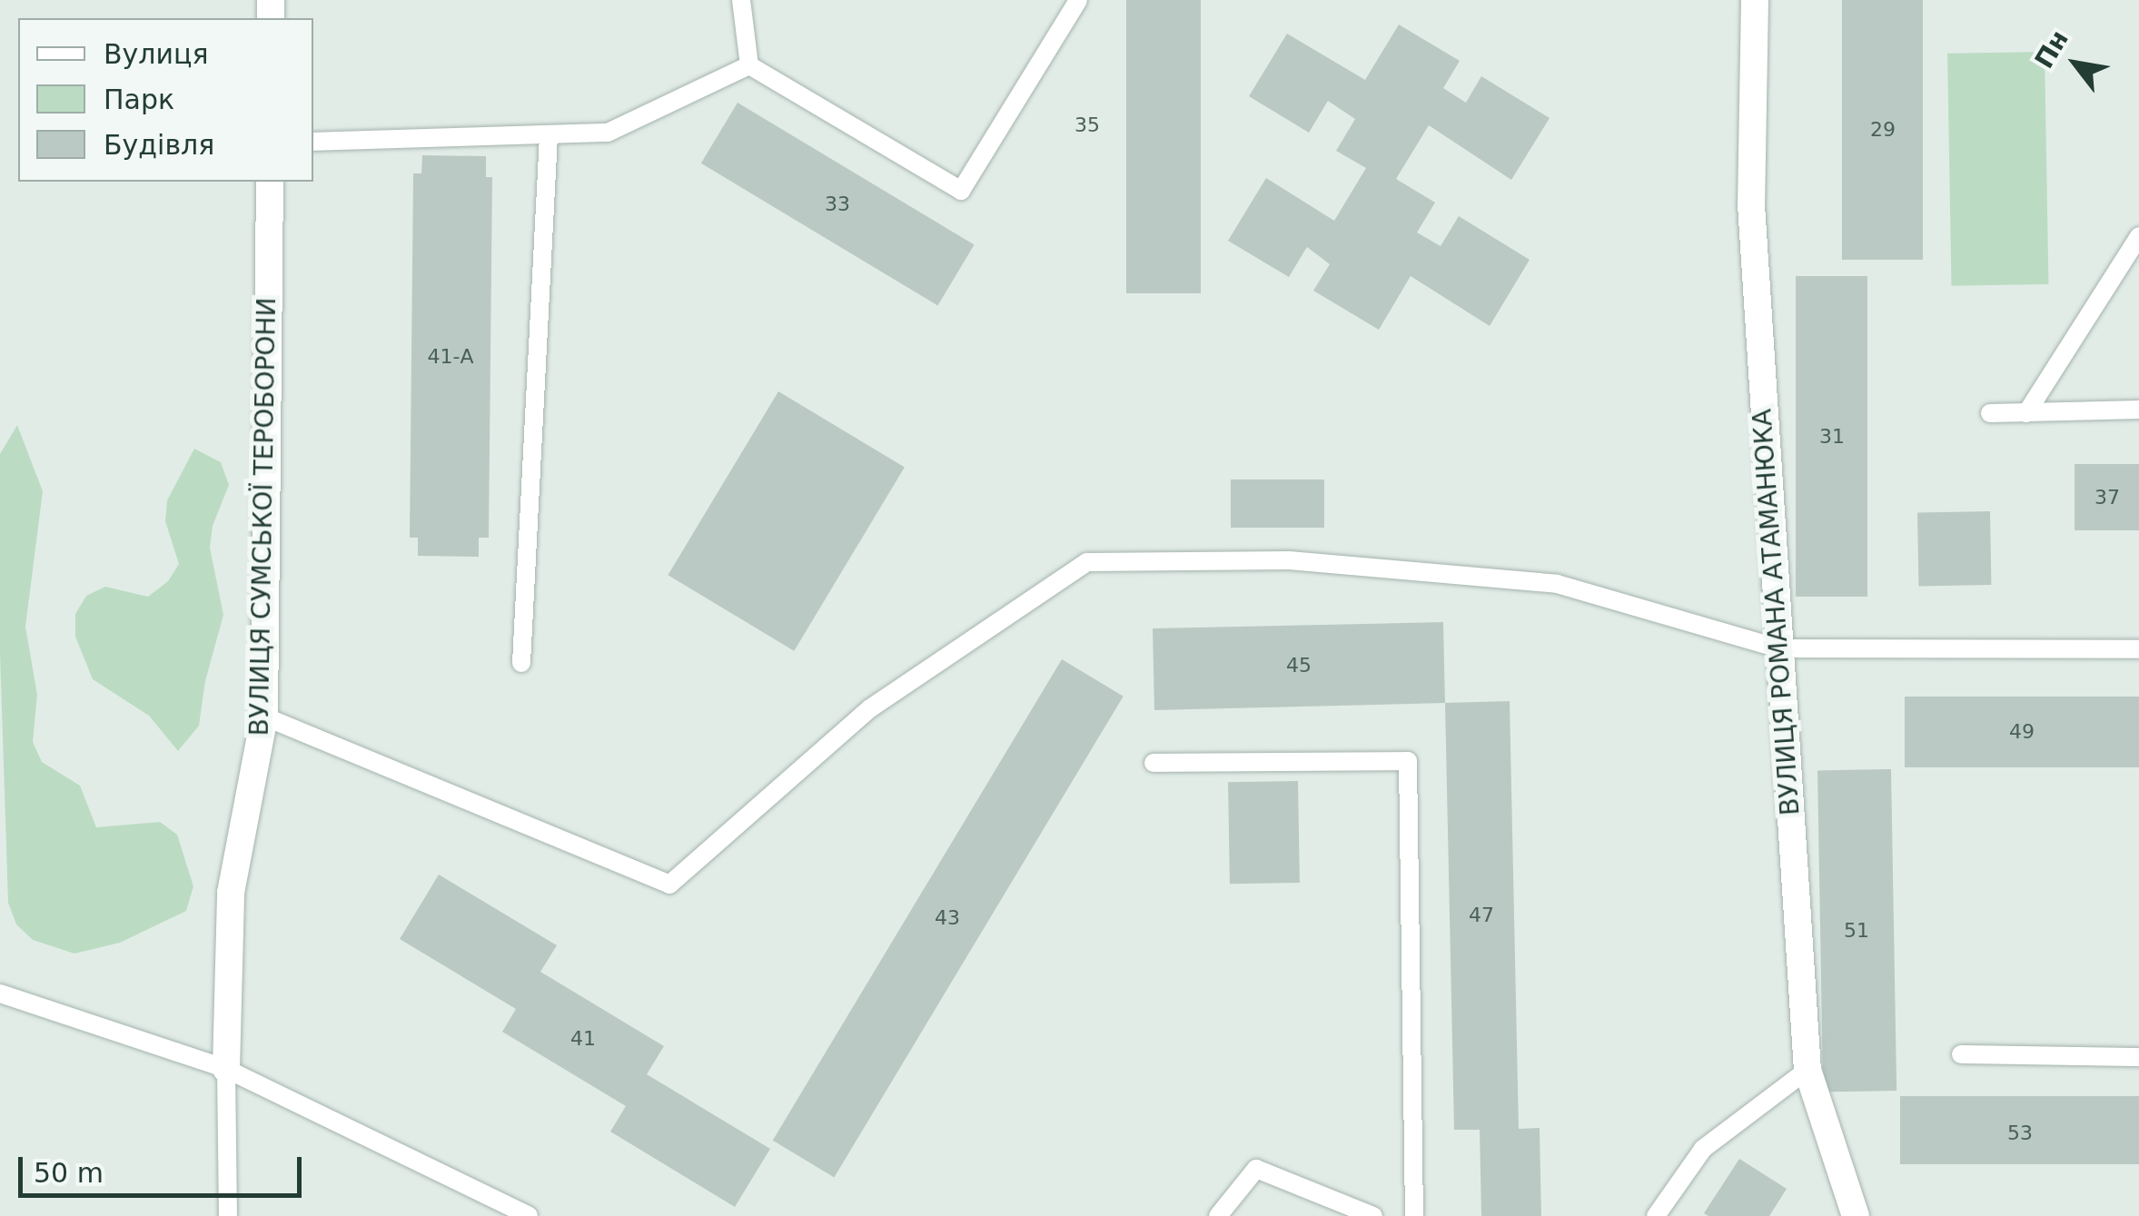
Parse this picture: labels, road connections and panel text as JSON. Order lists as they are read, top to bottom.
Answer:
{
  "streets": {
    "street": ["ВУЛИЦЯ СУМСЬКОЇ ТЕРОБОРОНИ", "ВУЛИЦЯ РОМАНА АТАМАНЮКА"]
  },
  "house_numbers": [
    "35",
    "29",
    "33",
    "41-А",
    "31",
    "37",
    "45",
    "49",
    "47",
    "43",
    "51",
    "41",
    "53"
  ],
  "legend": ["Вулиця", "Парк", "Будівля"],
  "scale_bar": "50 m",
  "north": "top left"
}
